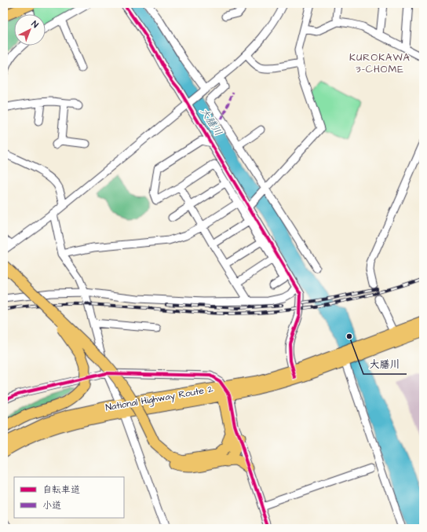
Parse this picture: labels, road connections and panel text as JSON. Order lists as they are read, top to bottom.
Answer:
{
  "streets": {
    "highway": ["National Highway Route 2"]
  },
  "districts": ["KUROKAWA 3-CHOME"],
  "water": ["大膳川"],
  "places": ["大膳川"],
  "legend": ["自転車道", "小道"],
  "north": "top right"
}
